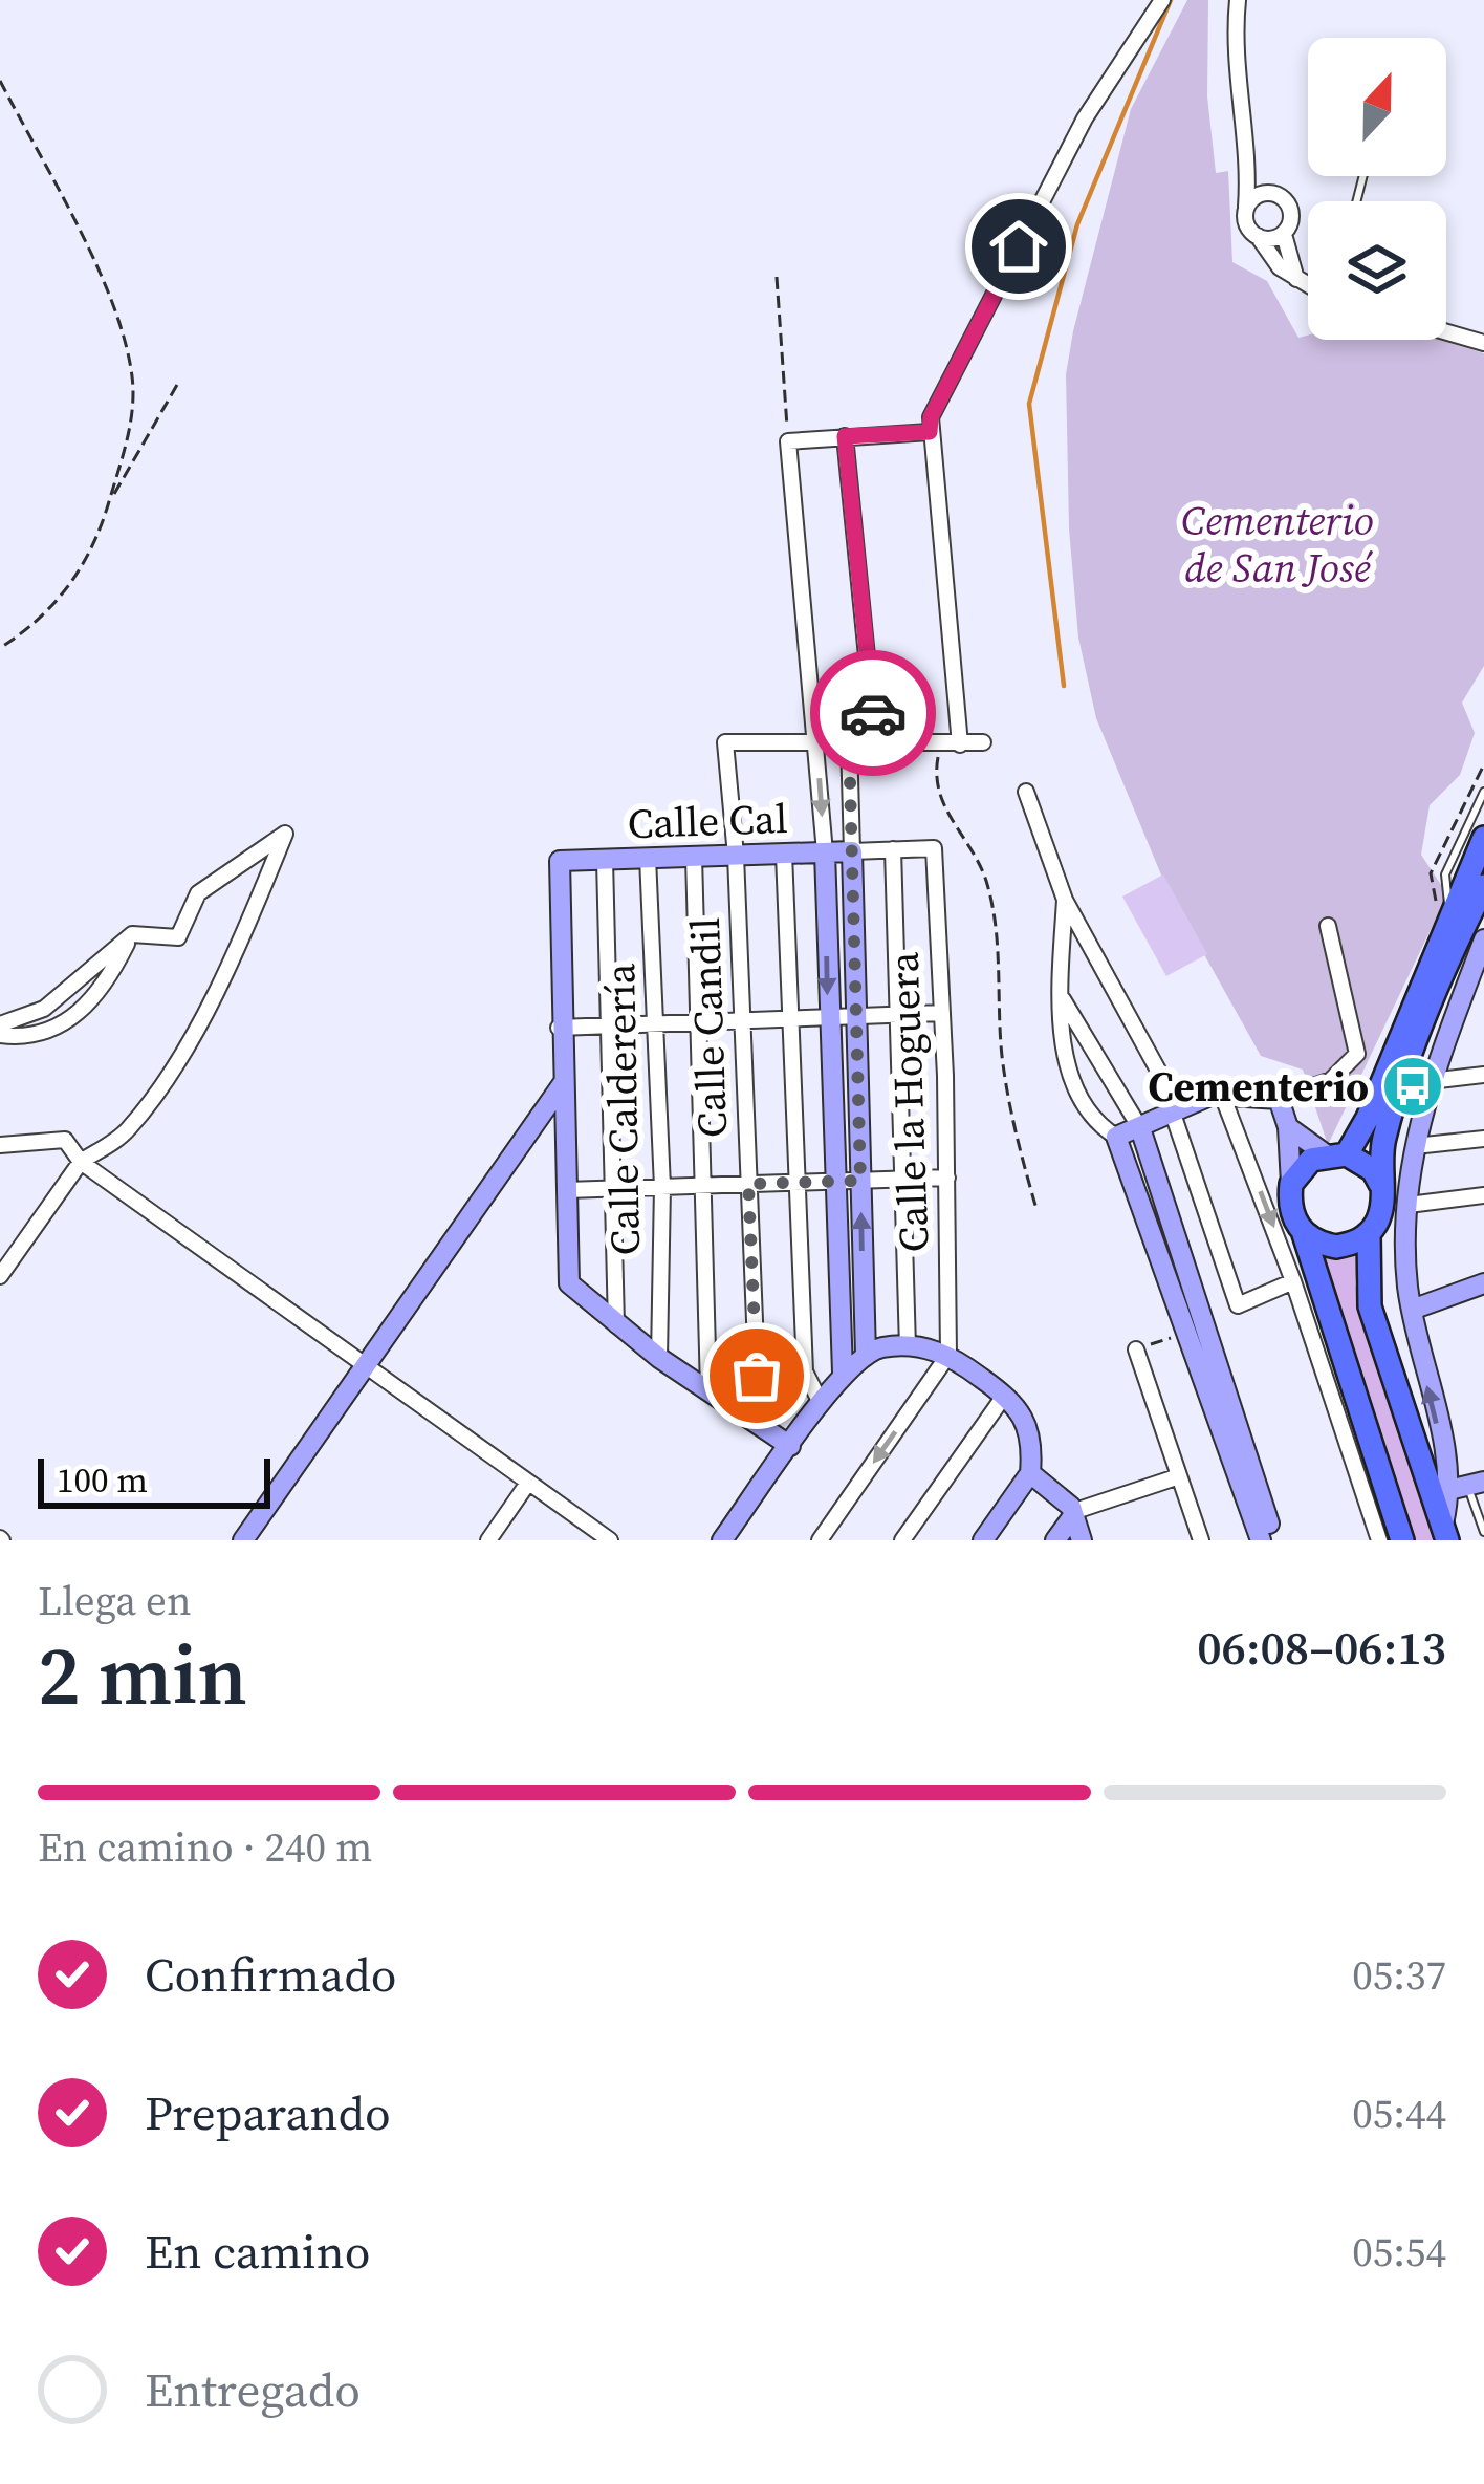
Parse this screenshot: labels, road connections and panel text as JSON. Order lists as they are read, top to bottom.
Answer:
{
  "streets": {
    "street": [
      "Calle Cal",
      "Calle Candil",
      "Calle la Hoguera",
      "Calle Calderería"
    ]
  },
  "crossings": [
    ["Calle Cal", "Calle Candil"],
    ["Calle Cal", "Calle la Hoguera"],
    ["Calle Cal", "Calle Calderería"]
  ],
  "parks": ["Cementerio de San José"],
  "places": {
    "bus stop": ["Cementerio"]
  },
  "scale_bar": "100 m",
  "north": "top",
  "page": {
    "scale": "100 m",
    "heading": ["2 min", "Llega en", "06:08–06:13"],
    "bar": "En camino · 240 m",
    "list": [
      ["Confirmado", "05:37"],
      ["Preparando", "05:44"],
      ["En camino", "05:54"],
      "Entregado"
    ]
  }
}
